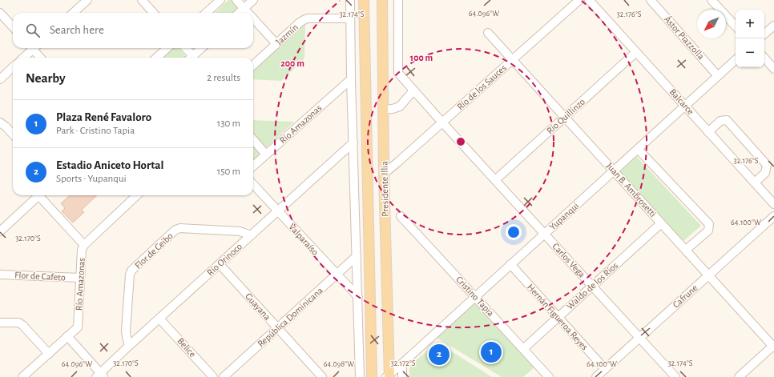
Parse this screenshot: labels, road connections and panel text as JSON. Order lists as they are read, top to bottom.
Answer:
{
  "streets": {
    "main road": ["Presidente Illia"],
    "street": [
      "Jazmín",
      "Ástor Piazzolla",
      "Río de los Sauces",
      "Balcarce",
      "Río Quillinzo",
      "Río Amazonas",
      "Juan B. Ambrosetti",
      "Yupanqui",
      "Valparaíso",
      "Flor de Ceibo",
      "Río Orinoco",
      "Carlos Vega",
      "Flor de Cafeto",
      "Waldo de los Ríos",
      "Cristino Tapia",
      "Cafrune",
      "Guayana",
      "República Dominicana",
      "Hernán Figueroa Reyes",
      "Belice"
    ]
  },
  "crossings": [
    ["Ástor Piazzolla", "Yupanqui"],
    ["Río de los Sauces", "Presidente Illia"],
    ["Río de los Sauces", "Juan B. Ambrosetti"],
    ["Río de los Sauces", "Carlos Vega"],
    ["Balcarce", "Río Quillinzo"],
    ["Balcarce", "Yupanqui"],
    ["Río Quillinzo", "Juan B. Ambrosetti"],
    ["Río Quillinzo", "Carlos Vega"],
    ["Río Amazonas", "Flor de Cafeto"],
    ["Presidente Illia", "Yupanqui"],
    ["Juan B. Ambrosetti", "Yupanqui"],
    ["Juan B. Ambrosetti", "Waldo de los Ríos"],
    ["Juan B. Ambrosetti", "Cafrune"],
    ["Yupanqui", "Carlos Vega"],
    ["Yupanqui", "Cristino Tapia"],
    ["Yupanqui", "Hernán Figueroa Reyes"],
    ["Valparaíso", "Río Orinoco"],
    ["Valparaíso", "República Dominicana"],
    ["Flor de Ceibo", "Río Orinoco"],
    ["Río Orinoco", "Guayana"],
    ["Río Orinoco", "Belice"],
    ["Carlos Vega", "Waldo de los Ríos"],
    ["Carlos Vega", "Cafrune"],
    ["Waldo de los Ríos", "Cristino Tapia"],
    ["Waldo de los Ríos", "Hernán Figueroa Reyes"],
    ["Cafrune", "Hernán Figueroa Reyes"],
    ["Guayana", "República Dominicana"]
  ],
  "north": "bottom left",
  "page": {
    "map_buttons": ["+", "−"],
    "search": "Search here",
    "heading": ["Nearby", "2 results"],
    "list": [
      {
        "mark": "1",
        "name": "Plaza René Favaloro",
        "note": "Park · Cristino Tapia",
        "value": "130 m"
      },
      {
        "mark": "2",
        "name": "Estadio Aniceto Hortal",
        "note": "Sports · Yupanqui",
        "value": "150 m"
      }
    ],
    "pins": ["1", "2"]
  },
  "coordinates": [
    "64.096°W",
    "32.174°S",
    "32.176°S",
    "64.100°W",
    "32.170°S",
    "32.172°S",
    "64.098°W"
  ],
  "rings": ["100 m", "200 m"]
}
